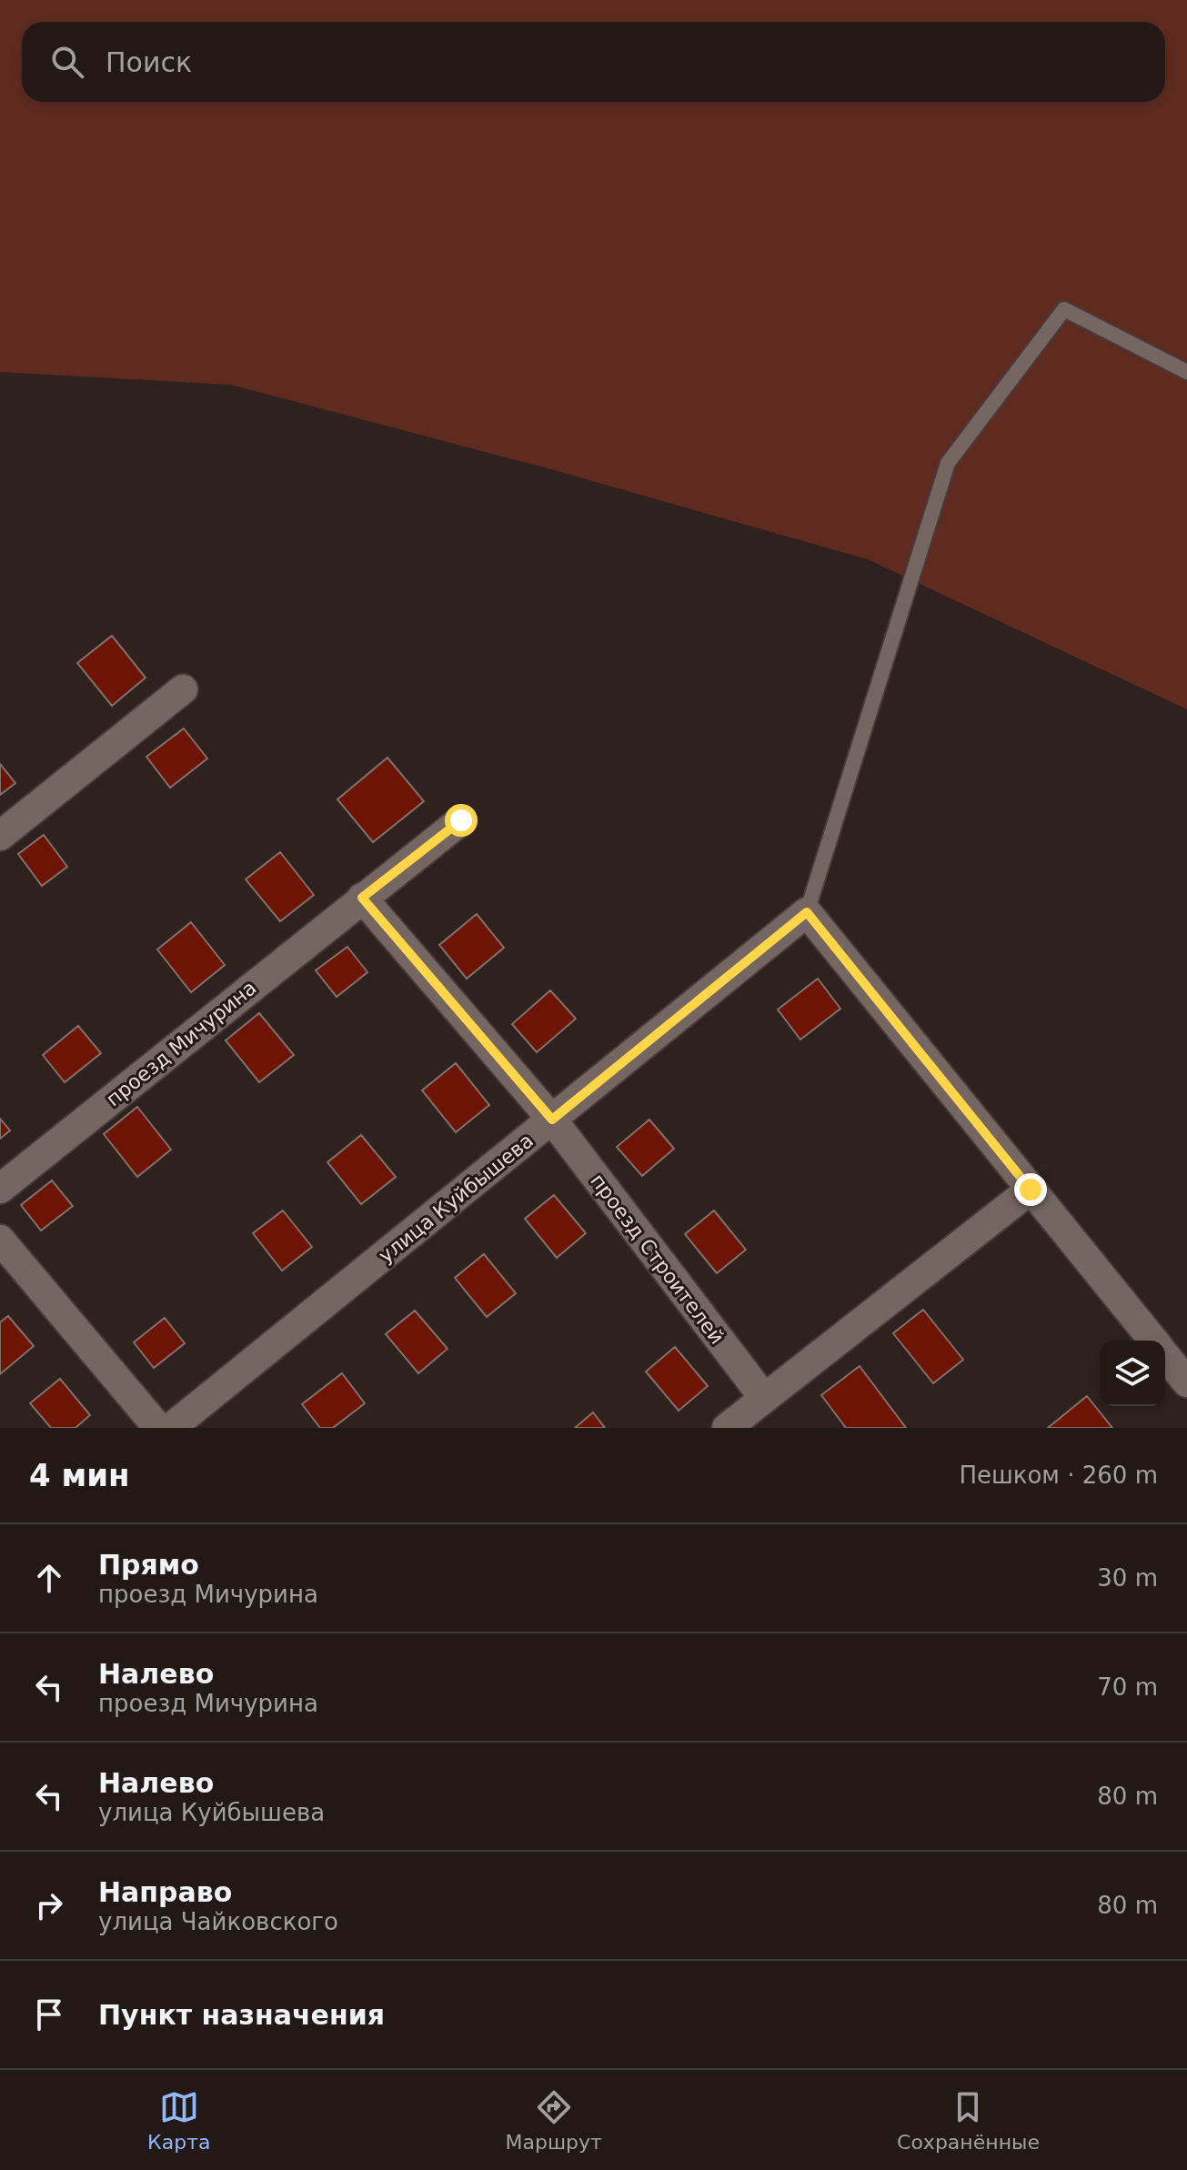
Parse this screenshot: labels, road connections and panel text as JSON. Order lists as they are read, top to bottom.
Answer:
{
  "streets": {
    "street": ["проезд Мичурина", "улица Куйбышева", "проезд Строителей"]
  },
  "crossings": [
    ["улица Куйбышева", "проезд Строителей"]
  ],
  "page": {
    "search": "Поиск",
    "heading": ["4 мин", "Пешком · 260 m"],
    "list": [
      ["Прямо", "проезд Мичурина", "30 m"],
      ["Налево", "проезд Мичурина", "70 m"],
      ["Налево", "улица Куйбышева", "80 m"],
      ["Направо", "улица Чайковского", "80 m"],
      "Пункт назначения"
    ],
    "nav": ["Карта", "Маршрут", "Сохранённые"]
  }
}
